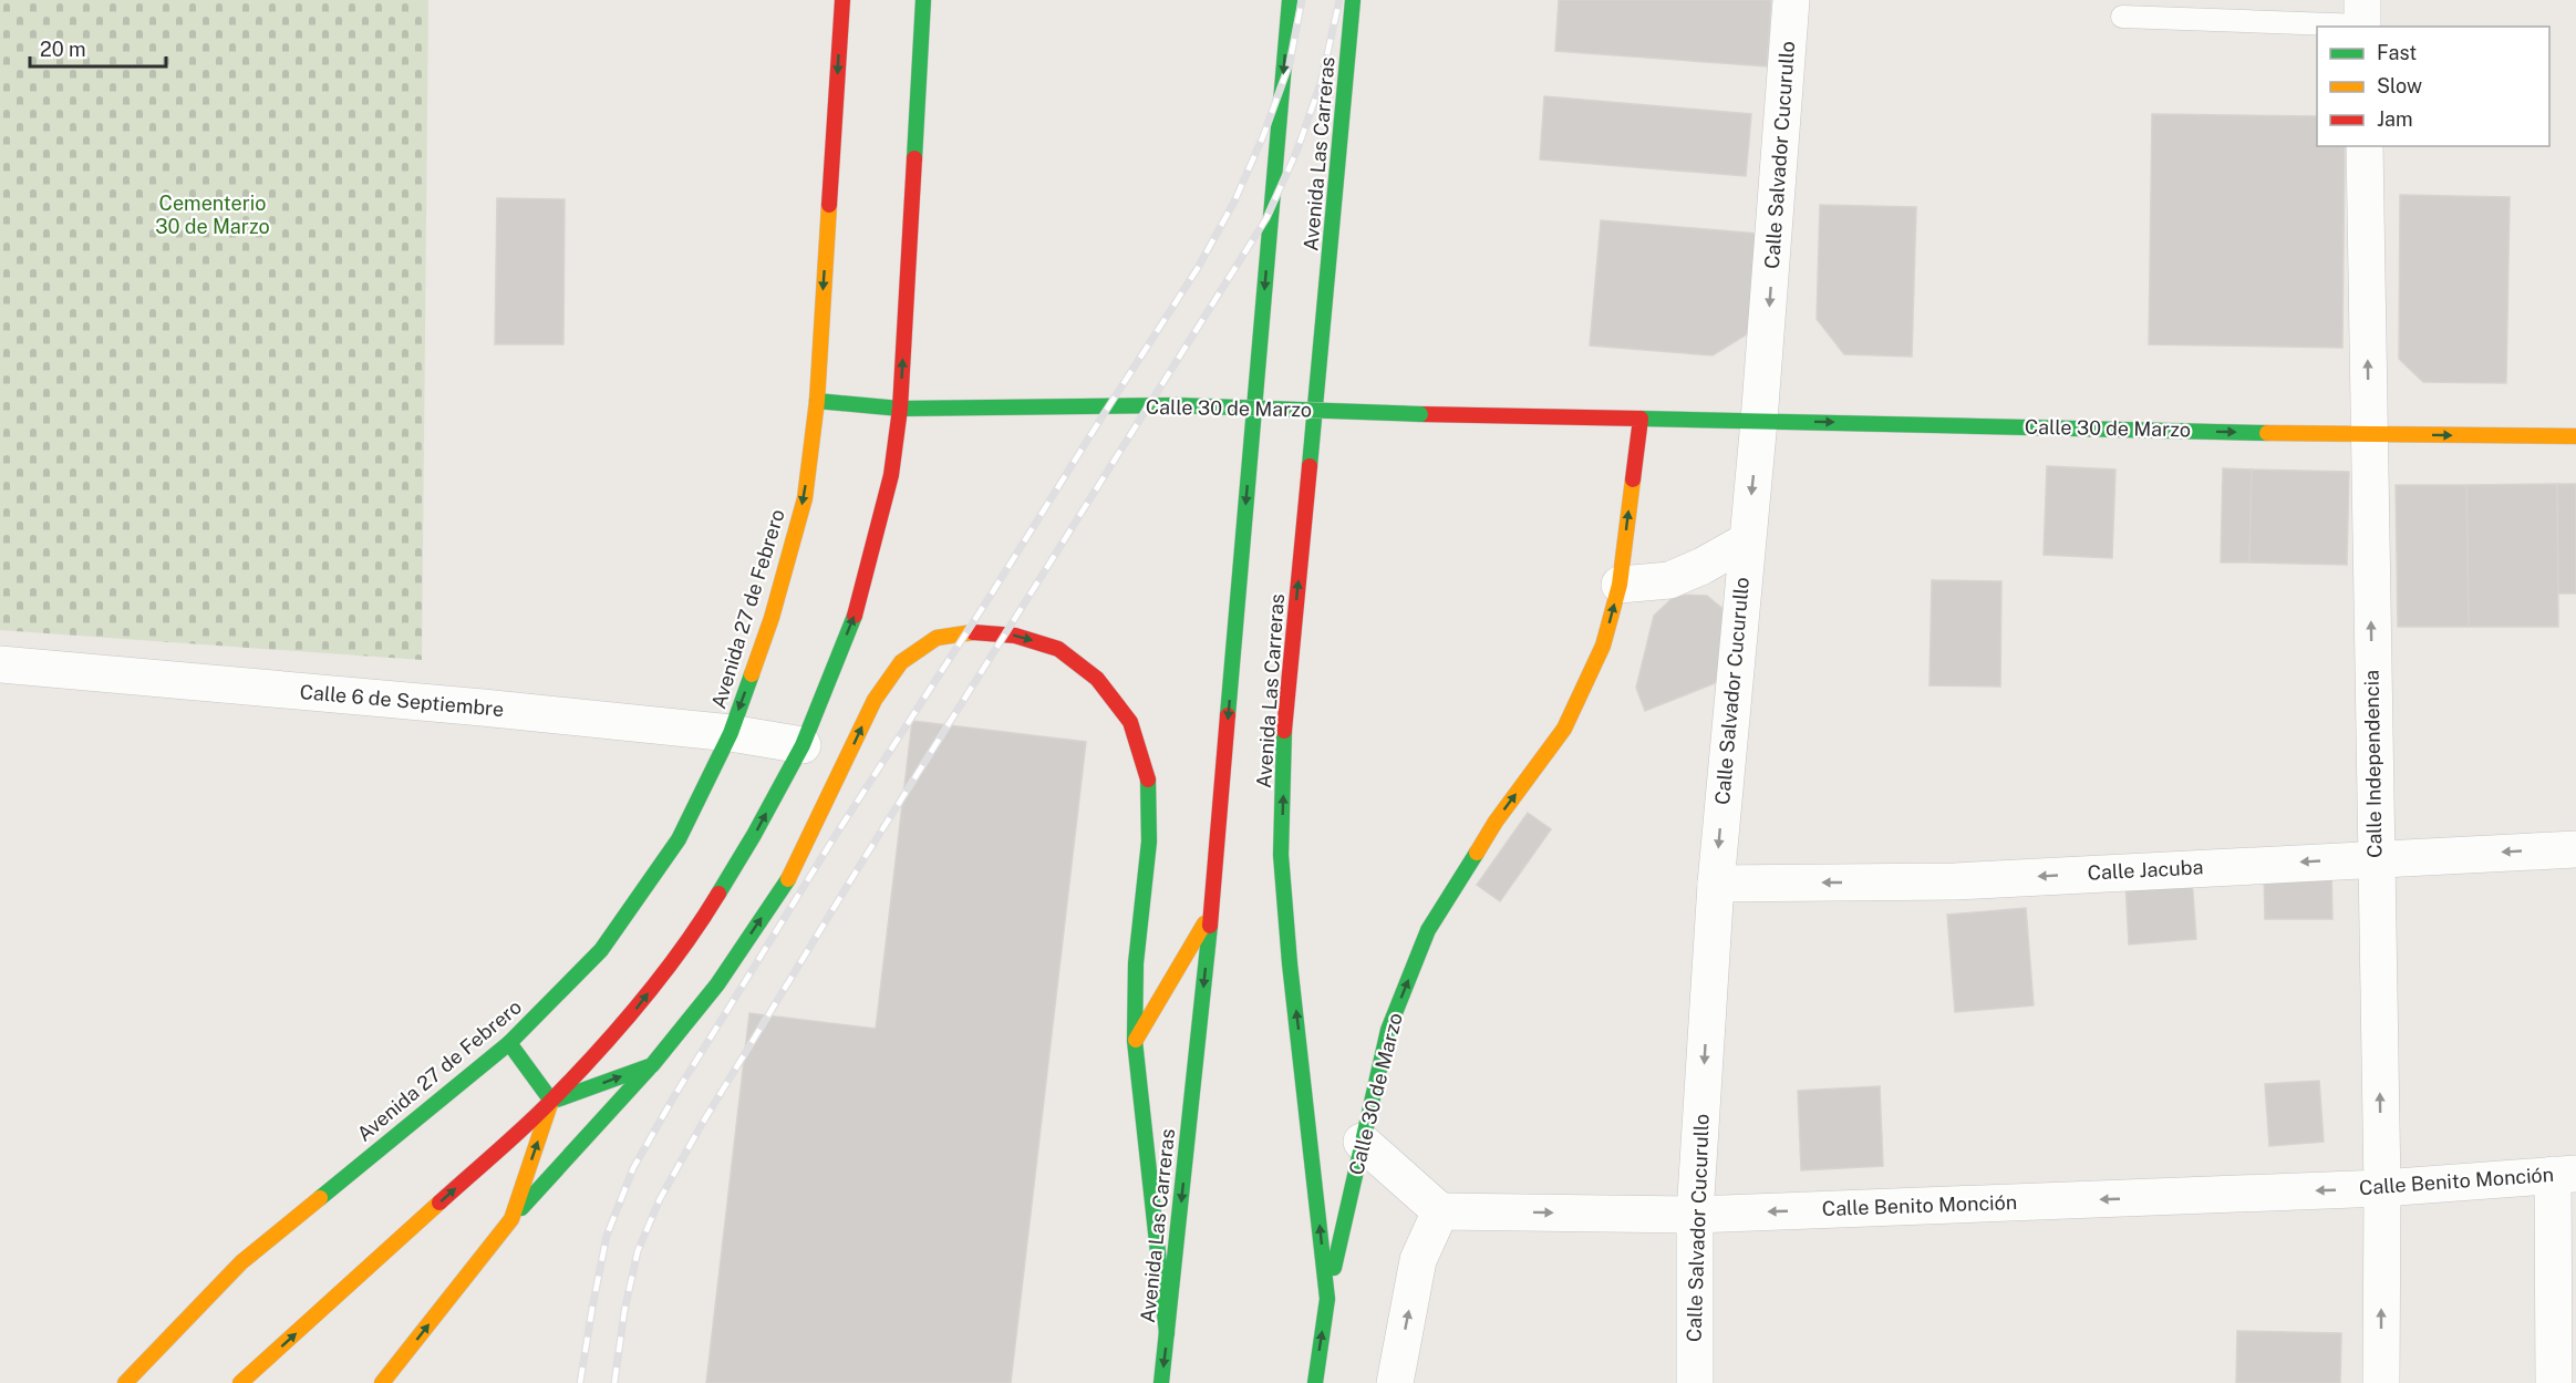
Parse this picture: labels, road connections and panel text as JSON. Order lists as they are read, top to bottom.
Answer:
{
  "streets": {
    "main road": ["Avenida Las Carreras", "Calle 30 de Marzo", "Avenida 27 de Febrero"],
    "street": [
      "Calle Salvador Cucurullo",
      "Calle 6 de Septiembre",
      "Calle Independencia",
      "Calle Jacuba",
      "Calle Benito Monción"
    ]
  },
  "crossings": [
    ["Avenida Las Carreras", "Calle 30 de Marzo"],
    ["Calle Salvador Cucurullo", "Calle 30 de Marzo"],
    ["Calle Salvador Cucurullo", "Calle Jacuba"],
    ["Calle Salvador Cucurullo", "Calle Benito Monción"],
    ["Calle 30 de Marzo", "Avenida 27 de Febrero"],
    ["Calle 30 de Marzo", "Calle Independencia"],
    ["Avenida 27 de Febrero", "Calle 6 de Septiembre"],
    ["Calle Independencia", "Calle Jacuba"],
    ["Calle Independencia", "Calle Benito Monción"]
  ],
  "one_way": [
    "Calle Salvador Cucurullo",
    "Calle 30 de Marzo",
    "Calle Independencia",
    "Calle Jacuba"
  ],
  "parks": ["Cementerio 30 de Marzo"],
  "legend": ["Fast", "Slow", "Jam"],
  "scale_bar": "20 m"
}
